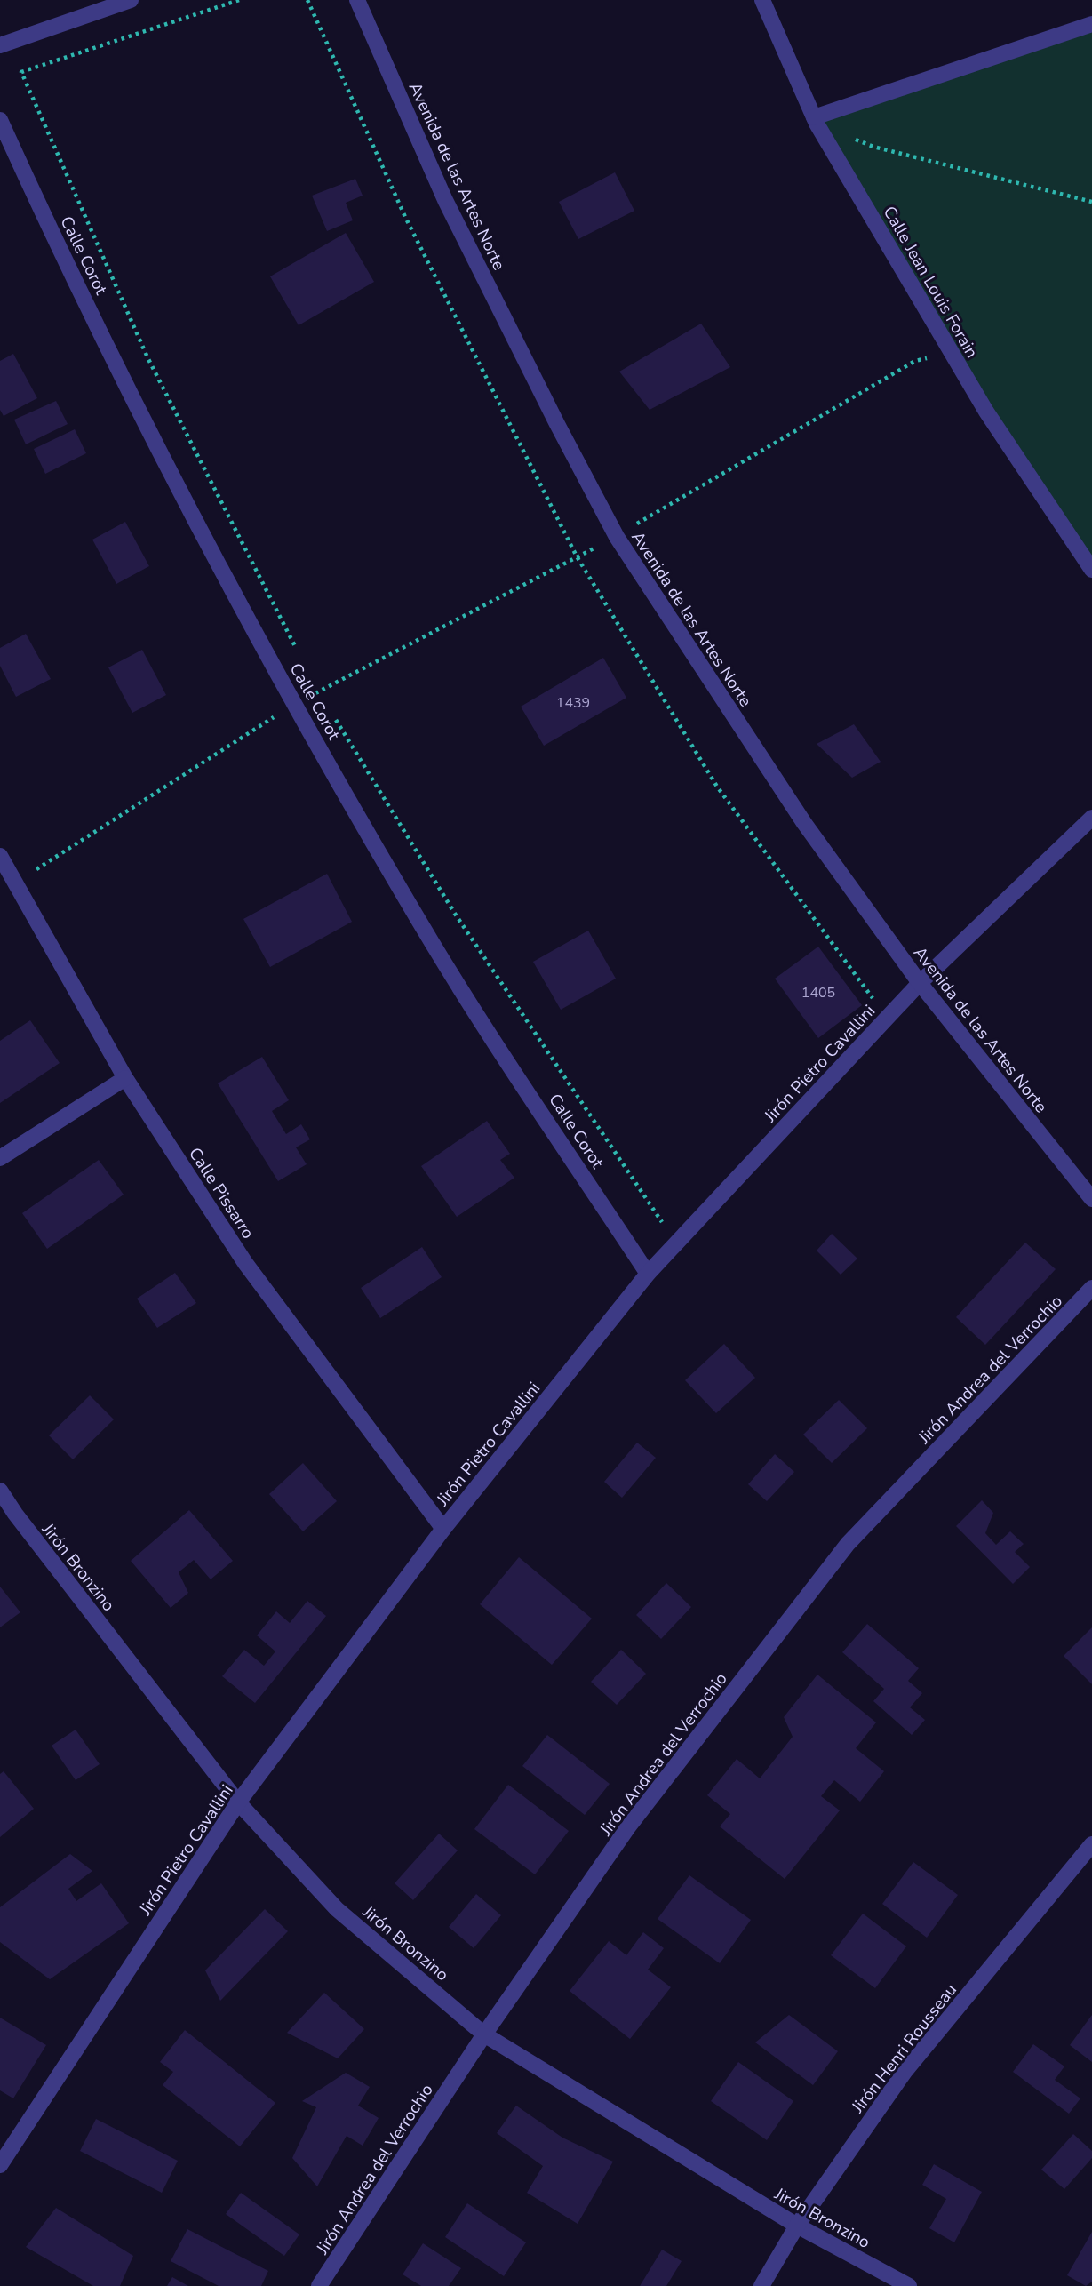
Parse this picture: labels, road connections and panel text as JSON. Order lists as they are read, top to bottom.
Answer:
{
  "streets": {
    "street": [
      "Avenida de las Artes Norte",
      "Calle Corot",
      "Calle Jean Louis Forain",
      "Jirón Pietro Cavallini",
      "Calle Pissarro",
      "Jirón Andrea del Verrochio",
      "Jirón Bronzino",
      "Jirón Henri Rousseau"
    ]
  },
  "crossings": [
    ["Avenida de las Artes Norte", "Jirón Pietro Cavallini"],
    ["Calle Corot", "Jirón Pietro Cavallini"],
    ["Jirón Pietro Cavallini", "Calle Pissarro"],
    ["Jirón Pietro Cavallini", "Jirón Bronzino"],
    ["Jirón Andrea del Verrochio", "Jirón Bronzino"],
    ["Jirón Bronzino", "Jirón Henri Rousseau"]
  ],
  "house_numbers": ["1439", "1405"]
}
